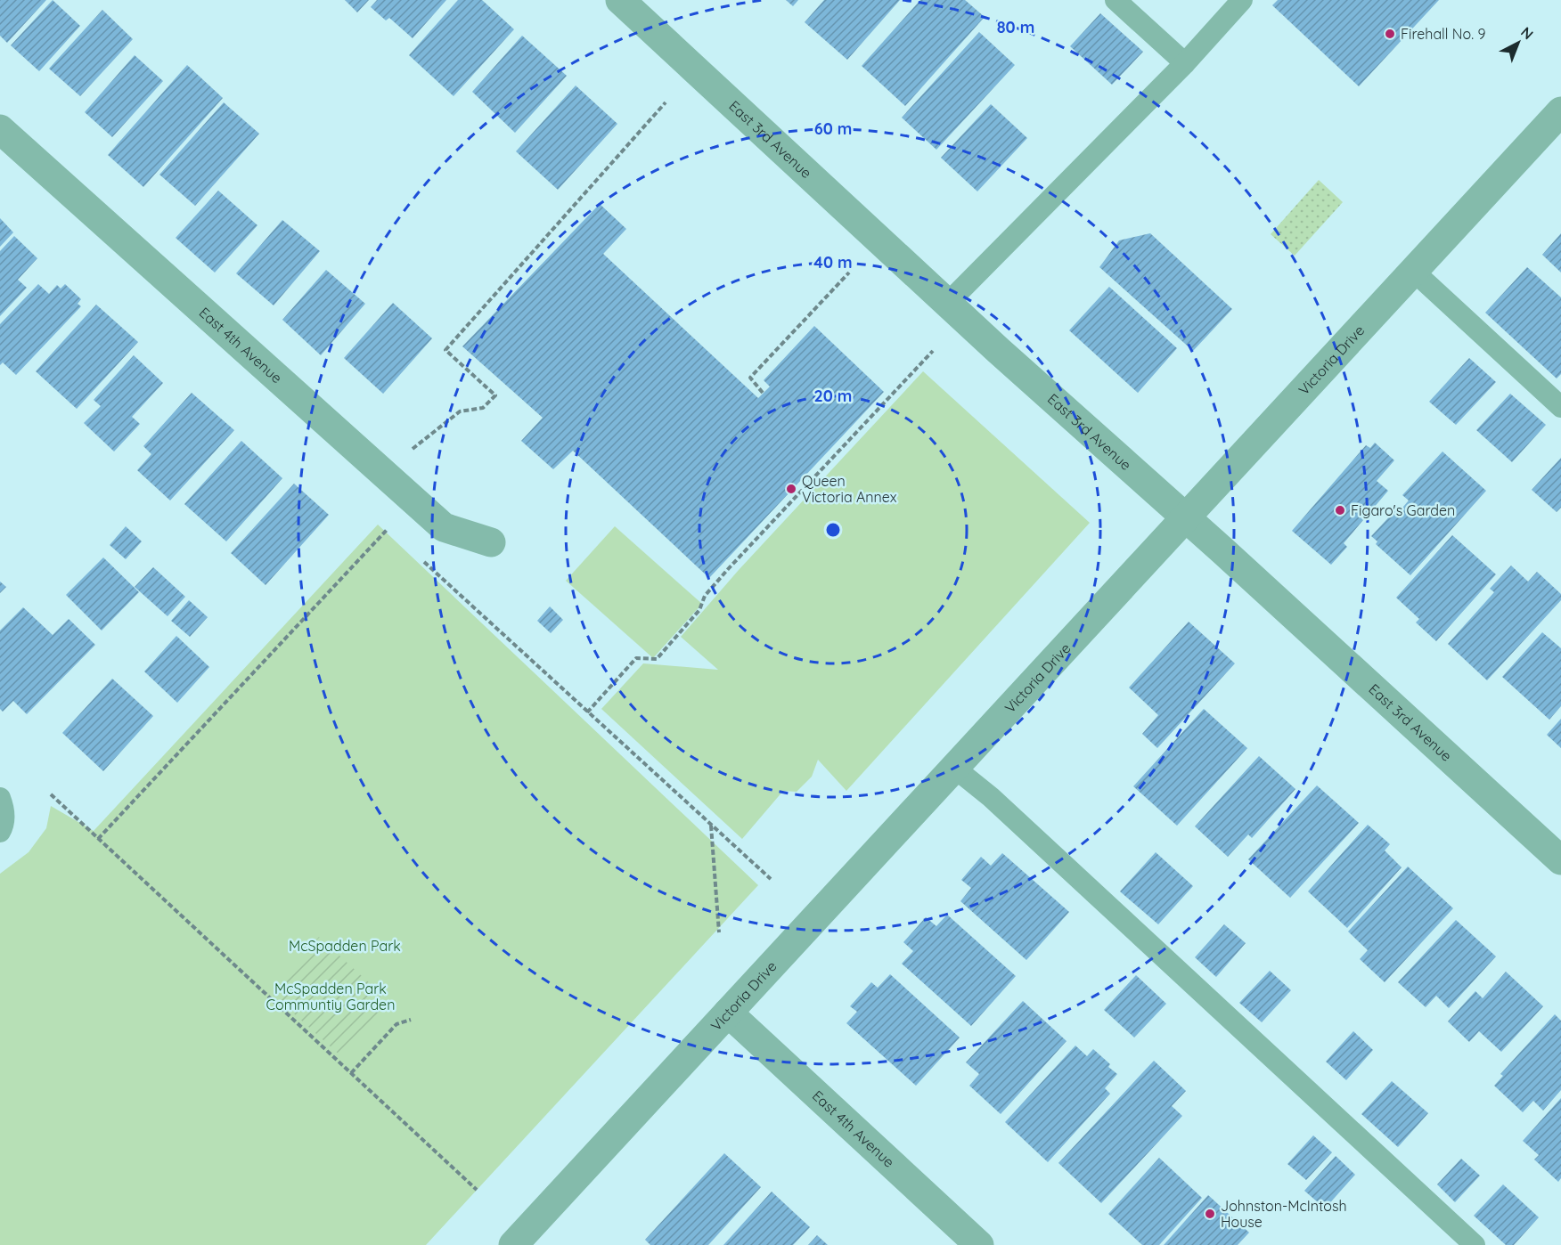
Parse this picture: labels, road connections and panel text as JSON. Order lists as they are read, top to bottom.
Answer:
{
  "streets": {
    "street": ["East 3rd Avenue", "East 4th Avenue", "Victoria Drive"]
  },
  "crossings": [
    ["East 3rd Avenue", "Victoria Drive"],
    ["East 4th Avenue", "Victoria Drive"]
  ],
  "parks": ["McSpadden Park", "McSpadden Park Communtiy Garden"],
  "places": [
    "Firehall No. 9",
    "Queen Victoria Annex",
    "Figaro's Garden",
    "Johnston-McIntosh House"
  ],
  "north": "top right",
  "rings": [
    "80 m",
    "60 m",
    "40 m",
    "20 m"
  ]
}
